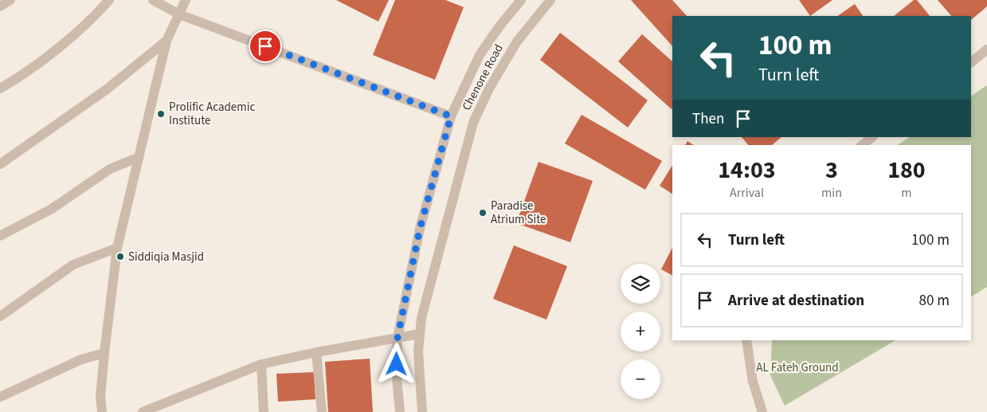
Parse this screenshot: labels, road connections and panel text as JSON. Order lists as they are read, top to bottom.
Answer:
{
  "streets": {
    "street": ["Chenone Road"]
  },
  "parks": ["AL Fateh Ground"],
  "places": ["Prolific Academic Institute", "Paradise Atrium Site", "Siddiqia Masjid"],
  "page": {
    "turn": ["100 m", "Turn left"],
    "then": "Then",
    "eta": [
      "14:03",
      "Arrival",
      "3",
      "min",
      "180",
      "m"
    ],
    "list": [
      {
        "name": "Turn left",
        "value": "100 m"
      },
      {
        "name": "Arrive at destination",
        "value": "80 m"
      }
    ],
    "map_buttons": ["+", "−"]
  }
}
